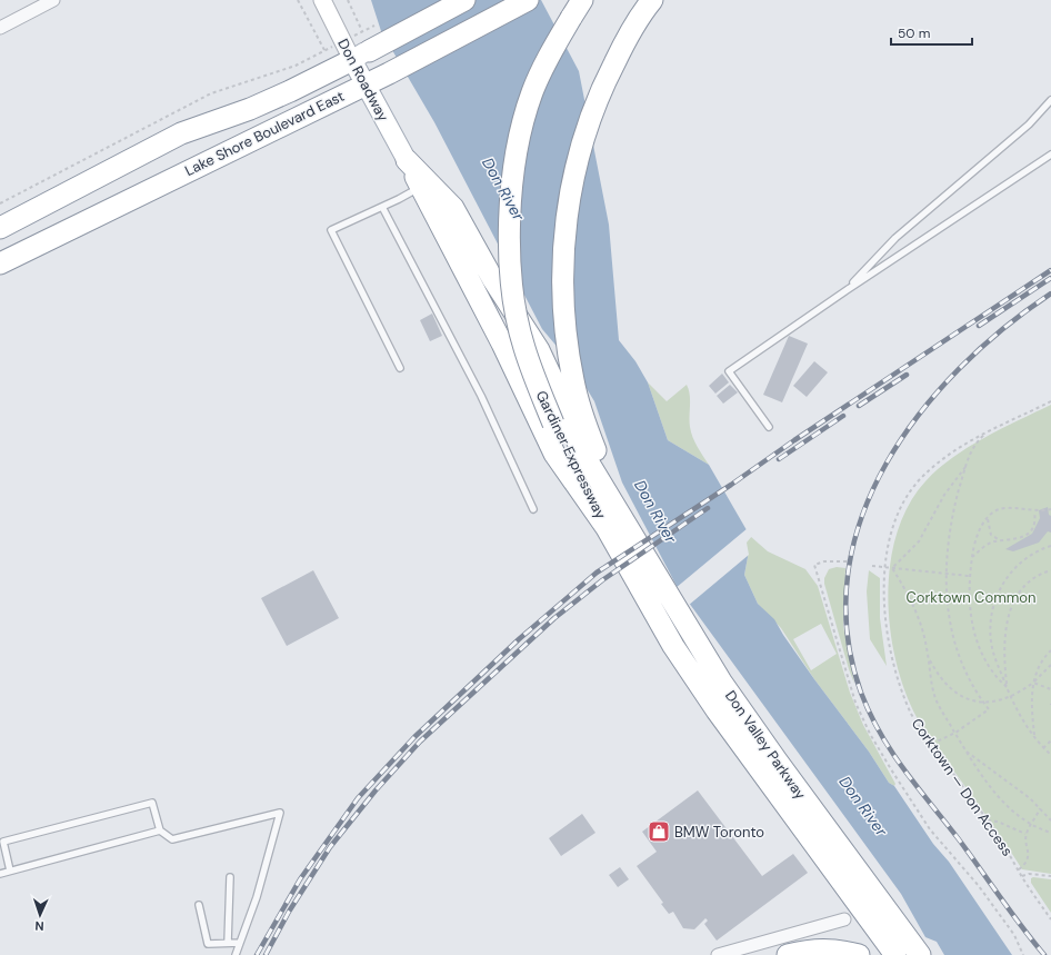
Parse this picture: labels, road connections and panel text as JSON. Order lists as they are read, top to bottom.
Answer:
{
  "streets": {
    "highway": ["Lake Shore Boulevard East", "Gardiner Expressway", "Don Valley Parkway"],
    "main road": ["Don Roadway"],
    "path": ["Corktown — Don Access"]
  },
  "crossings": [
    ["Don Roadway", "Lake Shore Boulevard East"],
    ["Gardiner Expressway", "Don Valley Parkway"]
  ],
  "water": ["Don River"],
  "parks": ["Corktown Common"],
  "places": {
    "shop": ["BMW Toronto"]
  },
  "scale_bar": "50 m",
  "north": "bottom"
}
